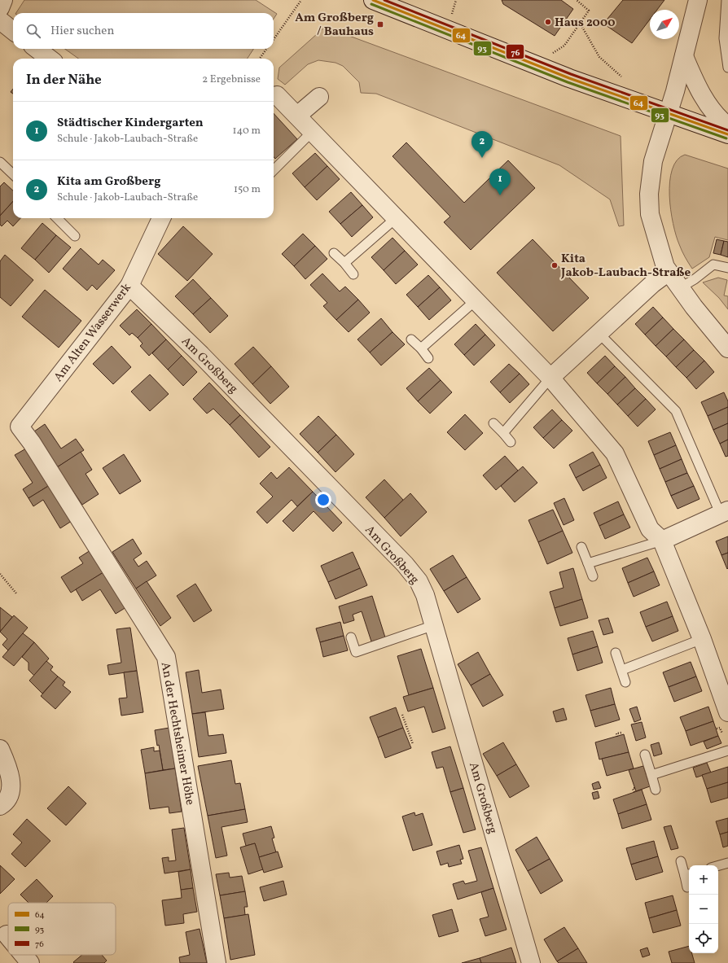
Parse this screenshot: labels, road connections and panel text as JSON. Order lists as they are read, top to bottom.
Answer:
{
  "streets": {
    "street": ["Am Alten Wasserwerk", "Am Großberg", "An der Hechtsheimer Höhe"]
  },
  "crossings": [
    ["Am Alten Wasserwerk", "Am Großberg"],
    ["Am Alten Wasserwerk", "An der Hechtsheimer Höhe"]
  ],
  "places": {
    "other": ["Haus 2000", "Kita Jakob-Laubach-Straße"],
    "transit": ["Am Großberg / Bauhaus"]
  },
  "lines": ["transit line 64", "transit line 76", "transit line 93"],
  "legend": ["64", "93", "76"],
  "north": "top right",
  "page": {
    "search": "Hier suchen",
    "heading": ["In der Nähe", "2 Ergebnisse"],
    "list": [
      {
        "mark": "1",
        "name": "Städtischer Kindergarten",
        "note": "Schule · Jakob-Laubach-Straße",
        "value": "140 m"
      },
      {
        "mark": "2",
        "name": "Kita am Großberg",
        "note": "Schule · Jakob-Laubach-Straße",
        "value": "150 m"
      }
    ],
    "pins": ["2", "1"],
    "map_buttons": ["+", "−"]
  }
}
